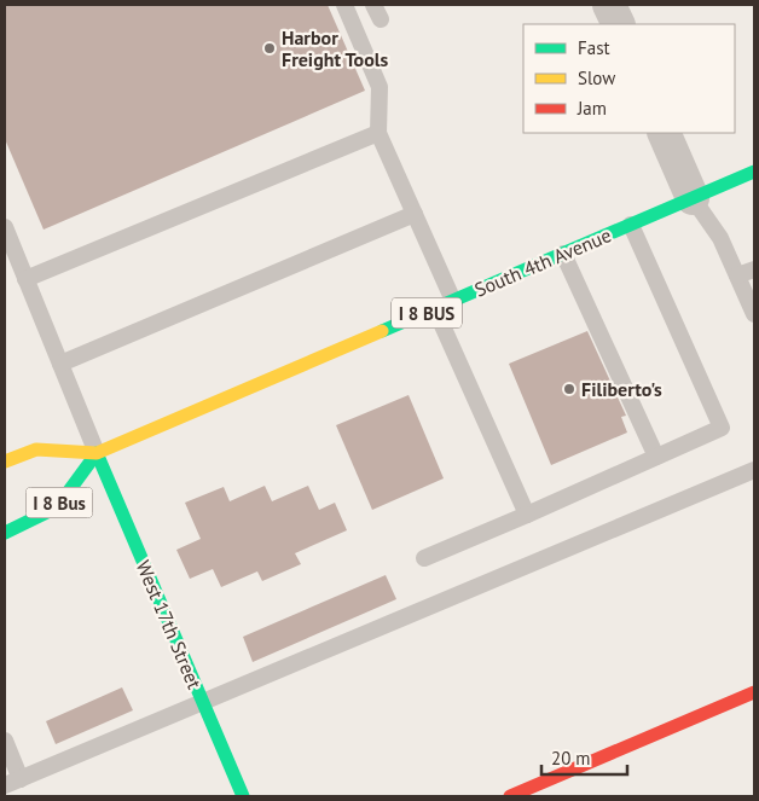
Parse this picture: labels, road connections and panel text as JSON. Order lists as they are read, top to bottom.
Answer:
{
  "streets": {
    "main road": [
      "South 4th Avenue",
      "I 8 BUS",
      "I 8 Bus",
      "West 17th Street"
    ]
  },
  "crossings": [
    ["South 4th Avenue", "I 8 Bus"],
    ["South 4th Avenue", "West 17th Street"],
    ["I 8 Bus", "West 17th Street"]
  ],
  "places": ["Harbor Freight Tools", "Filiberto's"],
  "legend": ["Fast", "Slow", "Jam"],
  "scale_bar": "20 m"
}
